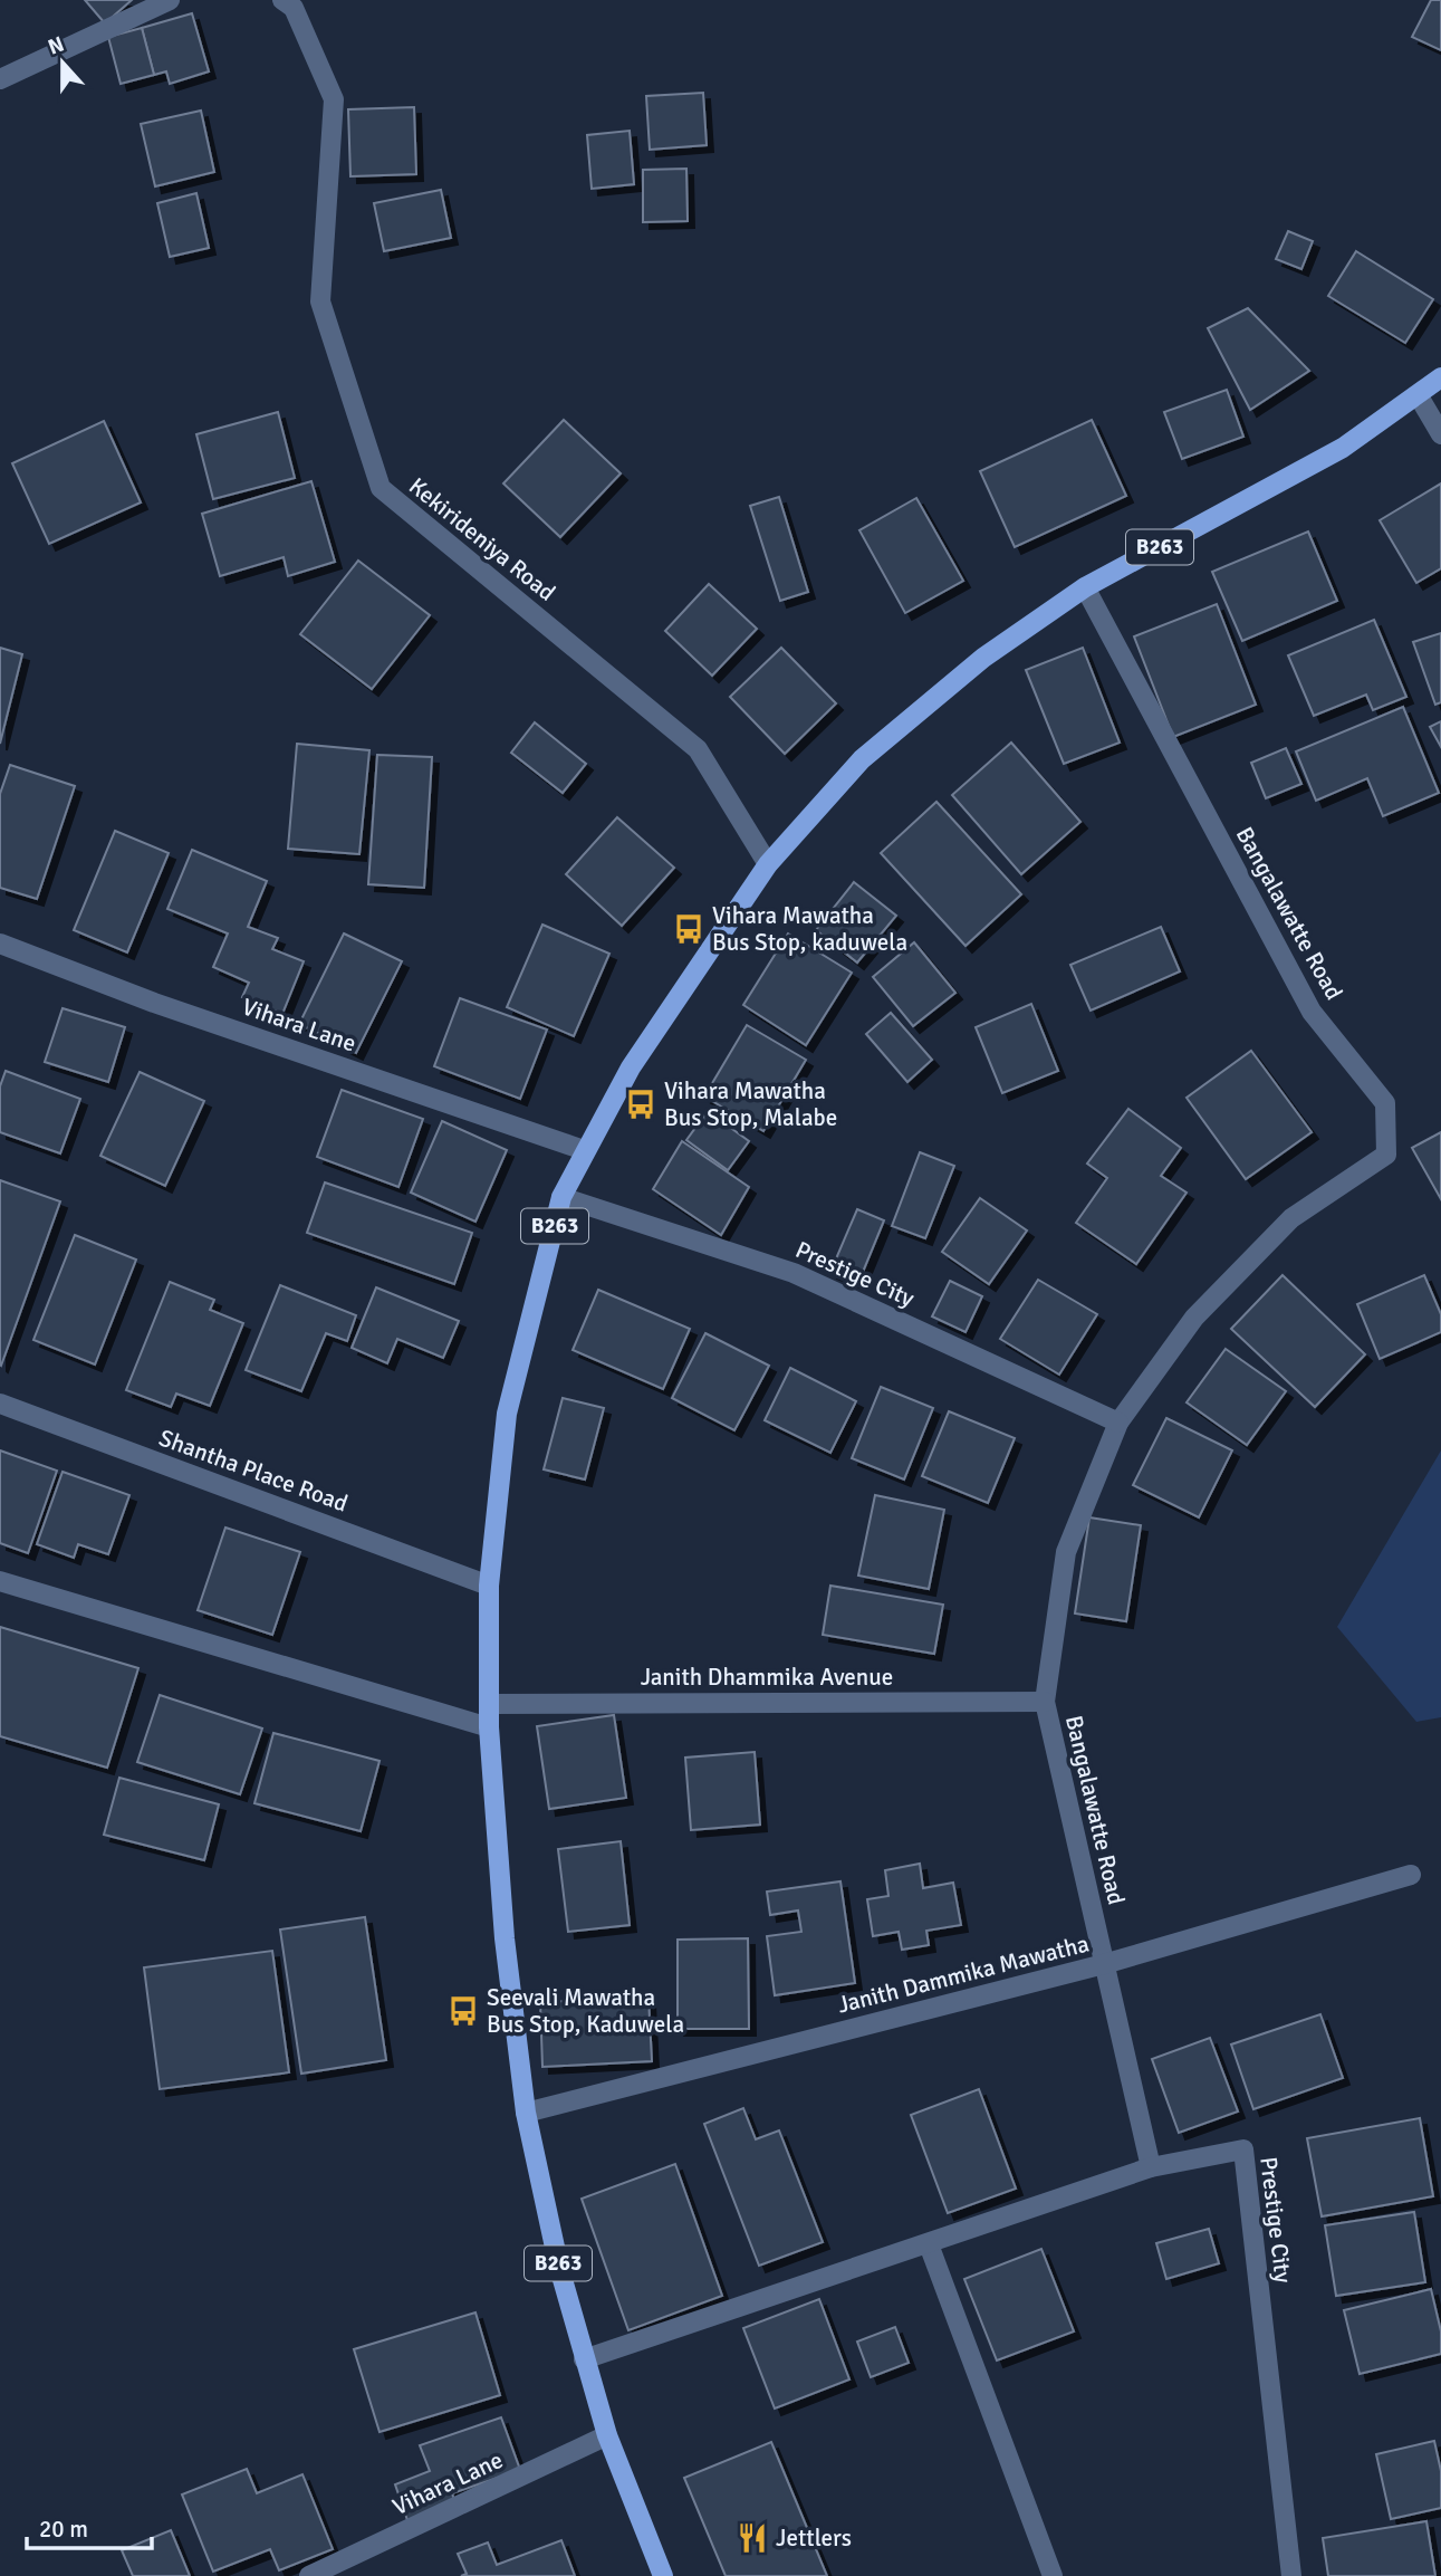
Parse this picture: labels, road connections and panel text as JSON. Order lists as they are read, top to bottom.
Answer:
{
  "streets": {
    "main road": ["B263"],
    "street": [
      "Kekirideniya Road",
      "Bangalawatte Road",
      "Vihara Lane",
      "Prestige City",
      "Shantha Place Road",
      "Janith Dhammika Avenue",
      "Janith Dammika Mawatha"
    ]
  },
  "crossings": [
    ["Kekirideniya Road", "B263"],
    ["B263", "Bangalawatte Road"],
    ["B263", "Vihara Lane"],
    ["B263", "Prestige City"],
    ["B263", "Shantha Place Road"],
    ["B263", "Janith Dhammika Avenue"],
    ["B263", "Janith Dammika Mawatha"],
    ["Bangalawatte Road", "Prestige City"],
    ["Bangalawatte Road", "Janith Dhammika Avenue"],
    ["Bangalawatte Road", "Janith Dammika Mawatha"]
  ],
  "places": {
    "bus stop": ["Vihara Mawatha Bus Stop, kaduwela", "Vihara Mawatha Bus Stop, Malabe", "Seevali Mawatha Bus Stop, Kaduwela"],
    "restaurant": ["Jettlers"]
  },
  "scale_bar": "20 m",
  "north": "top"
}
